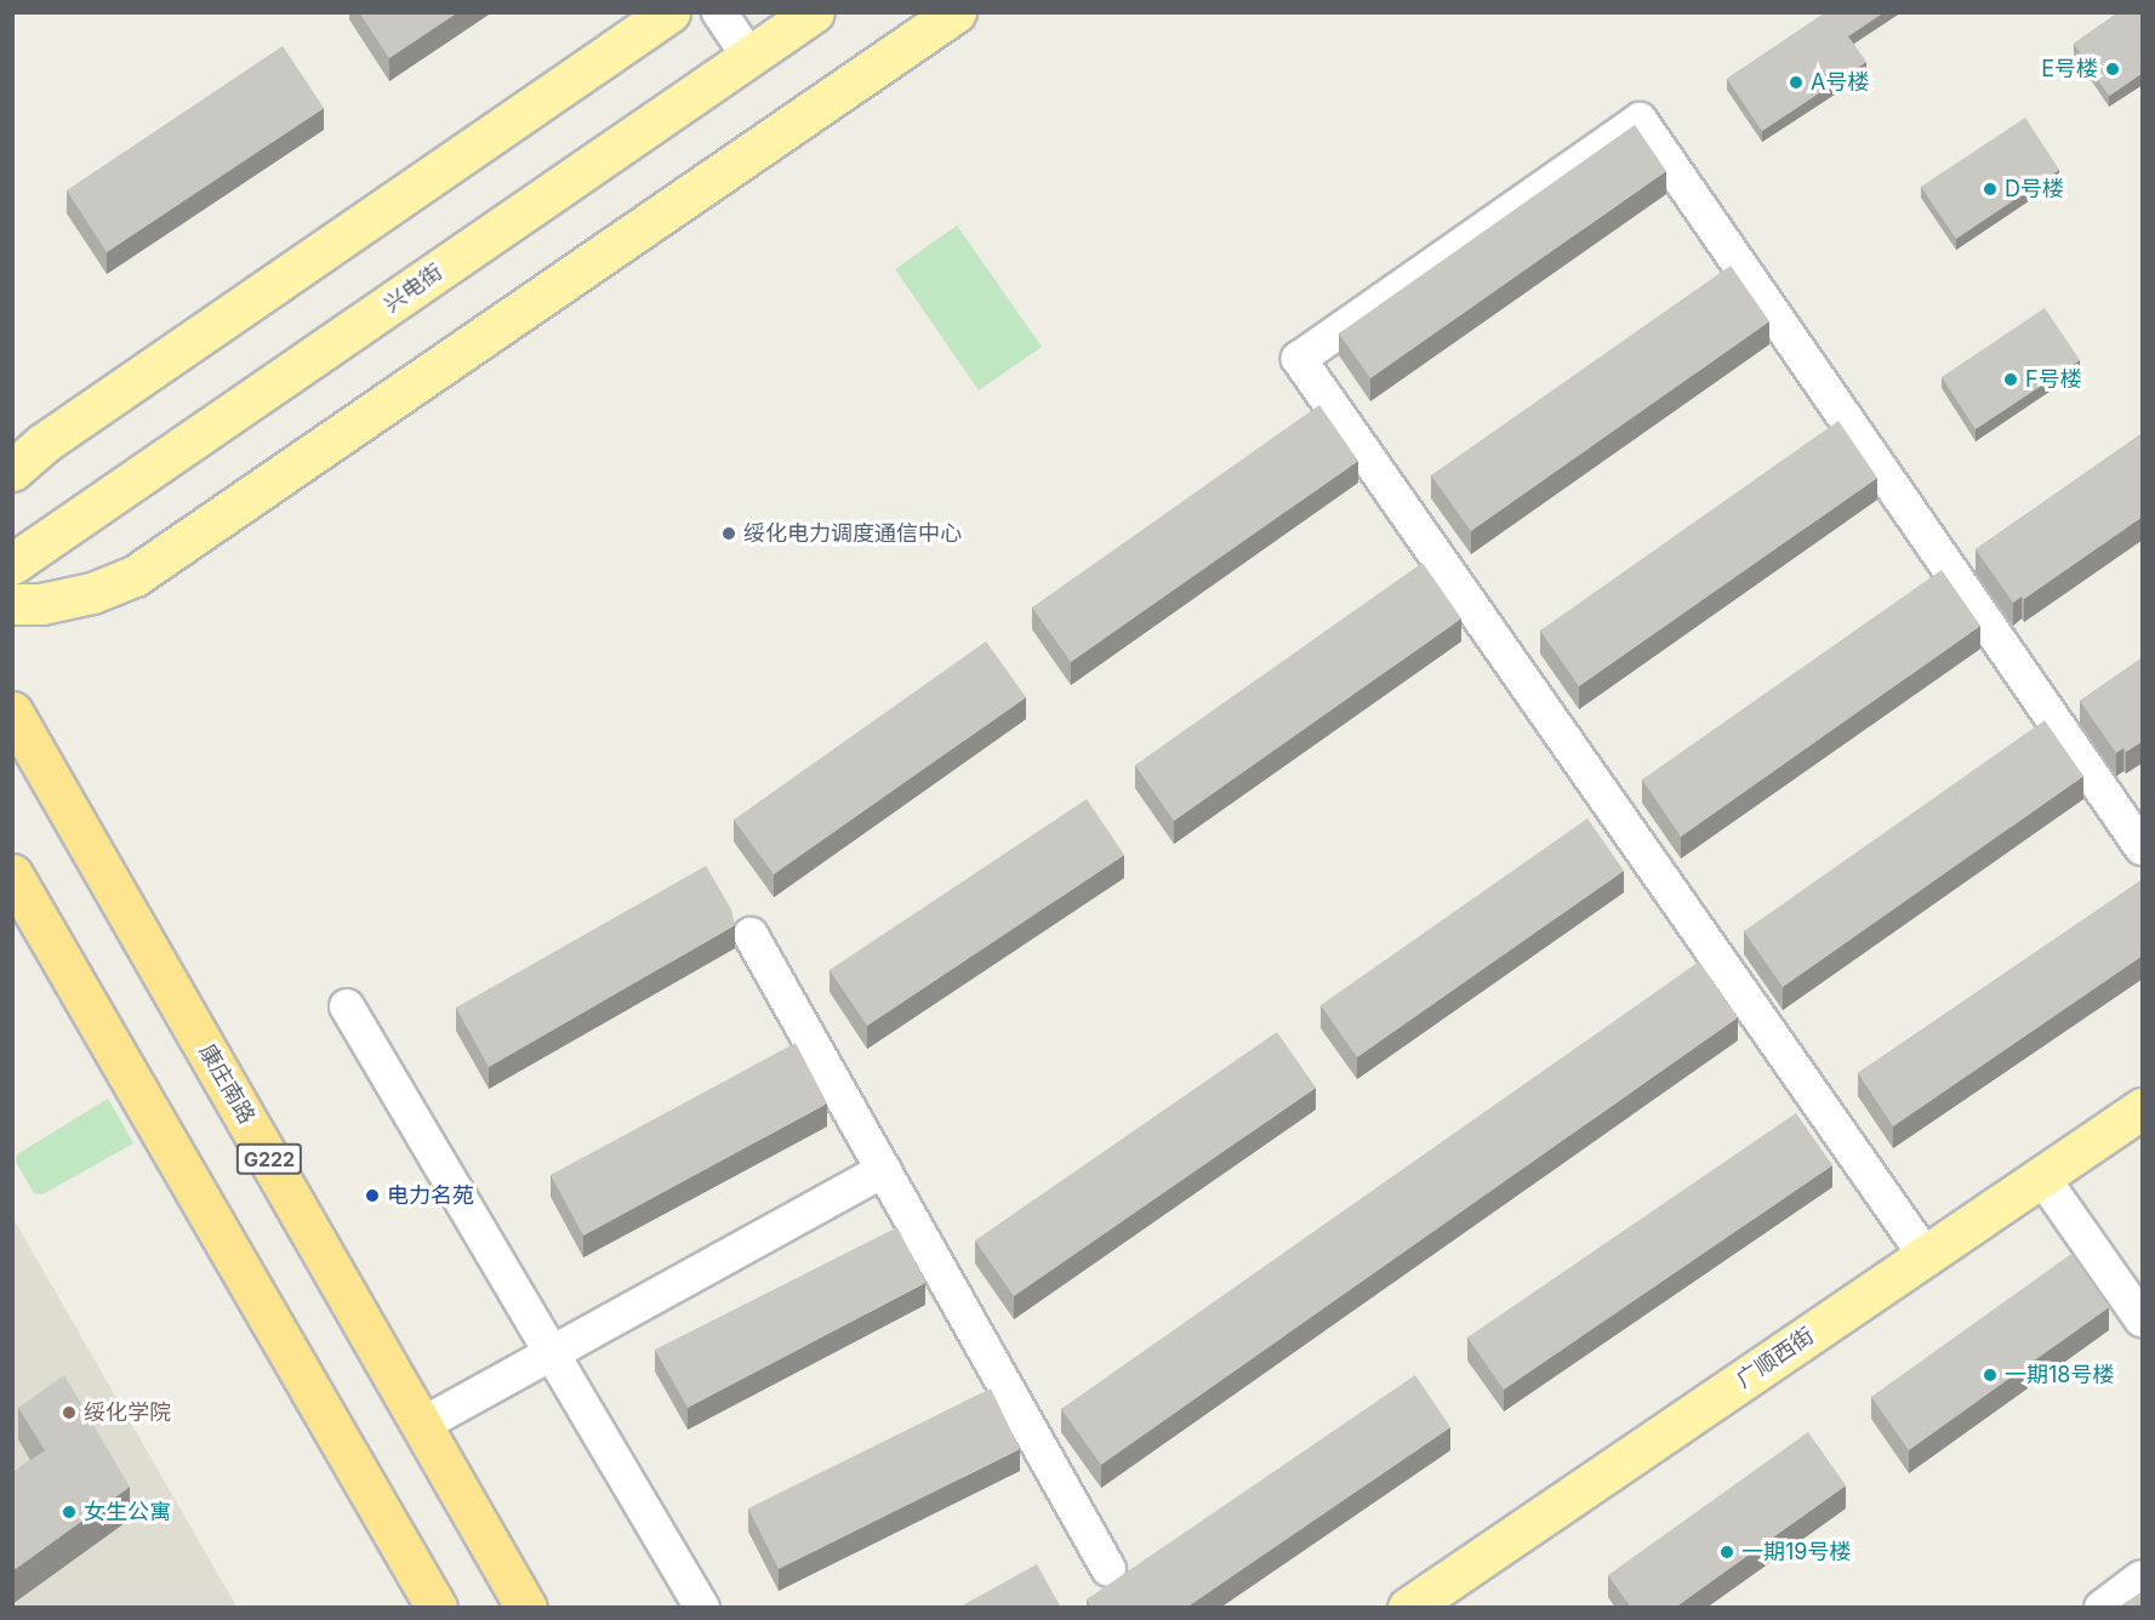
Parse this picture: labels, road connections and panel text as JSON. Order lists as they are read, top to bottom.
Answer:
{
  "streets": {
    "highway": ["康庄南路", "G222"],
    "main road": ["兴电街", "广顺西街"]
  },
  "places": [
    "E号楼",
    "A号楼",
    "D号楼",
    "F号楼",
    "绥化电力调度通信中心",
    "电力名苑",
    "一期18号楼",
    "绥化学院",
    "女生公寓",
    "一期19号楼"
  ]
}
